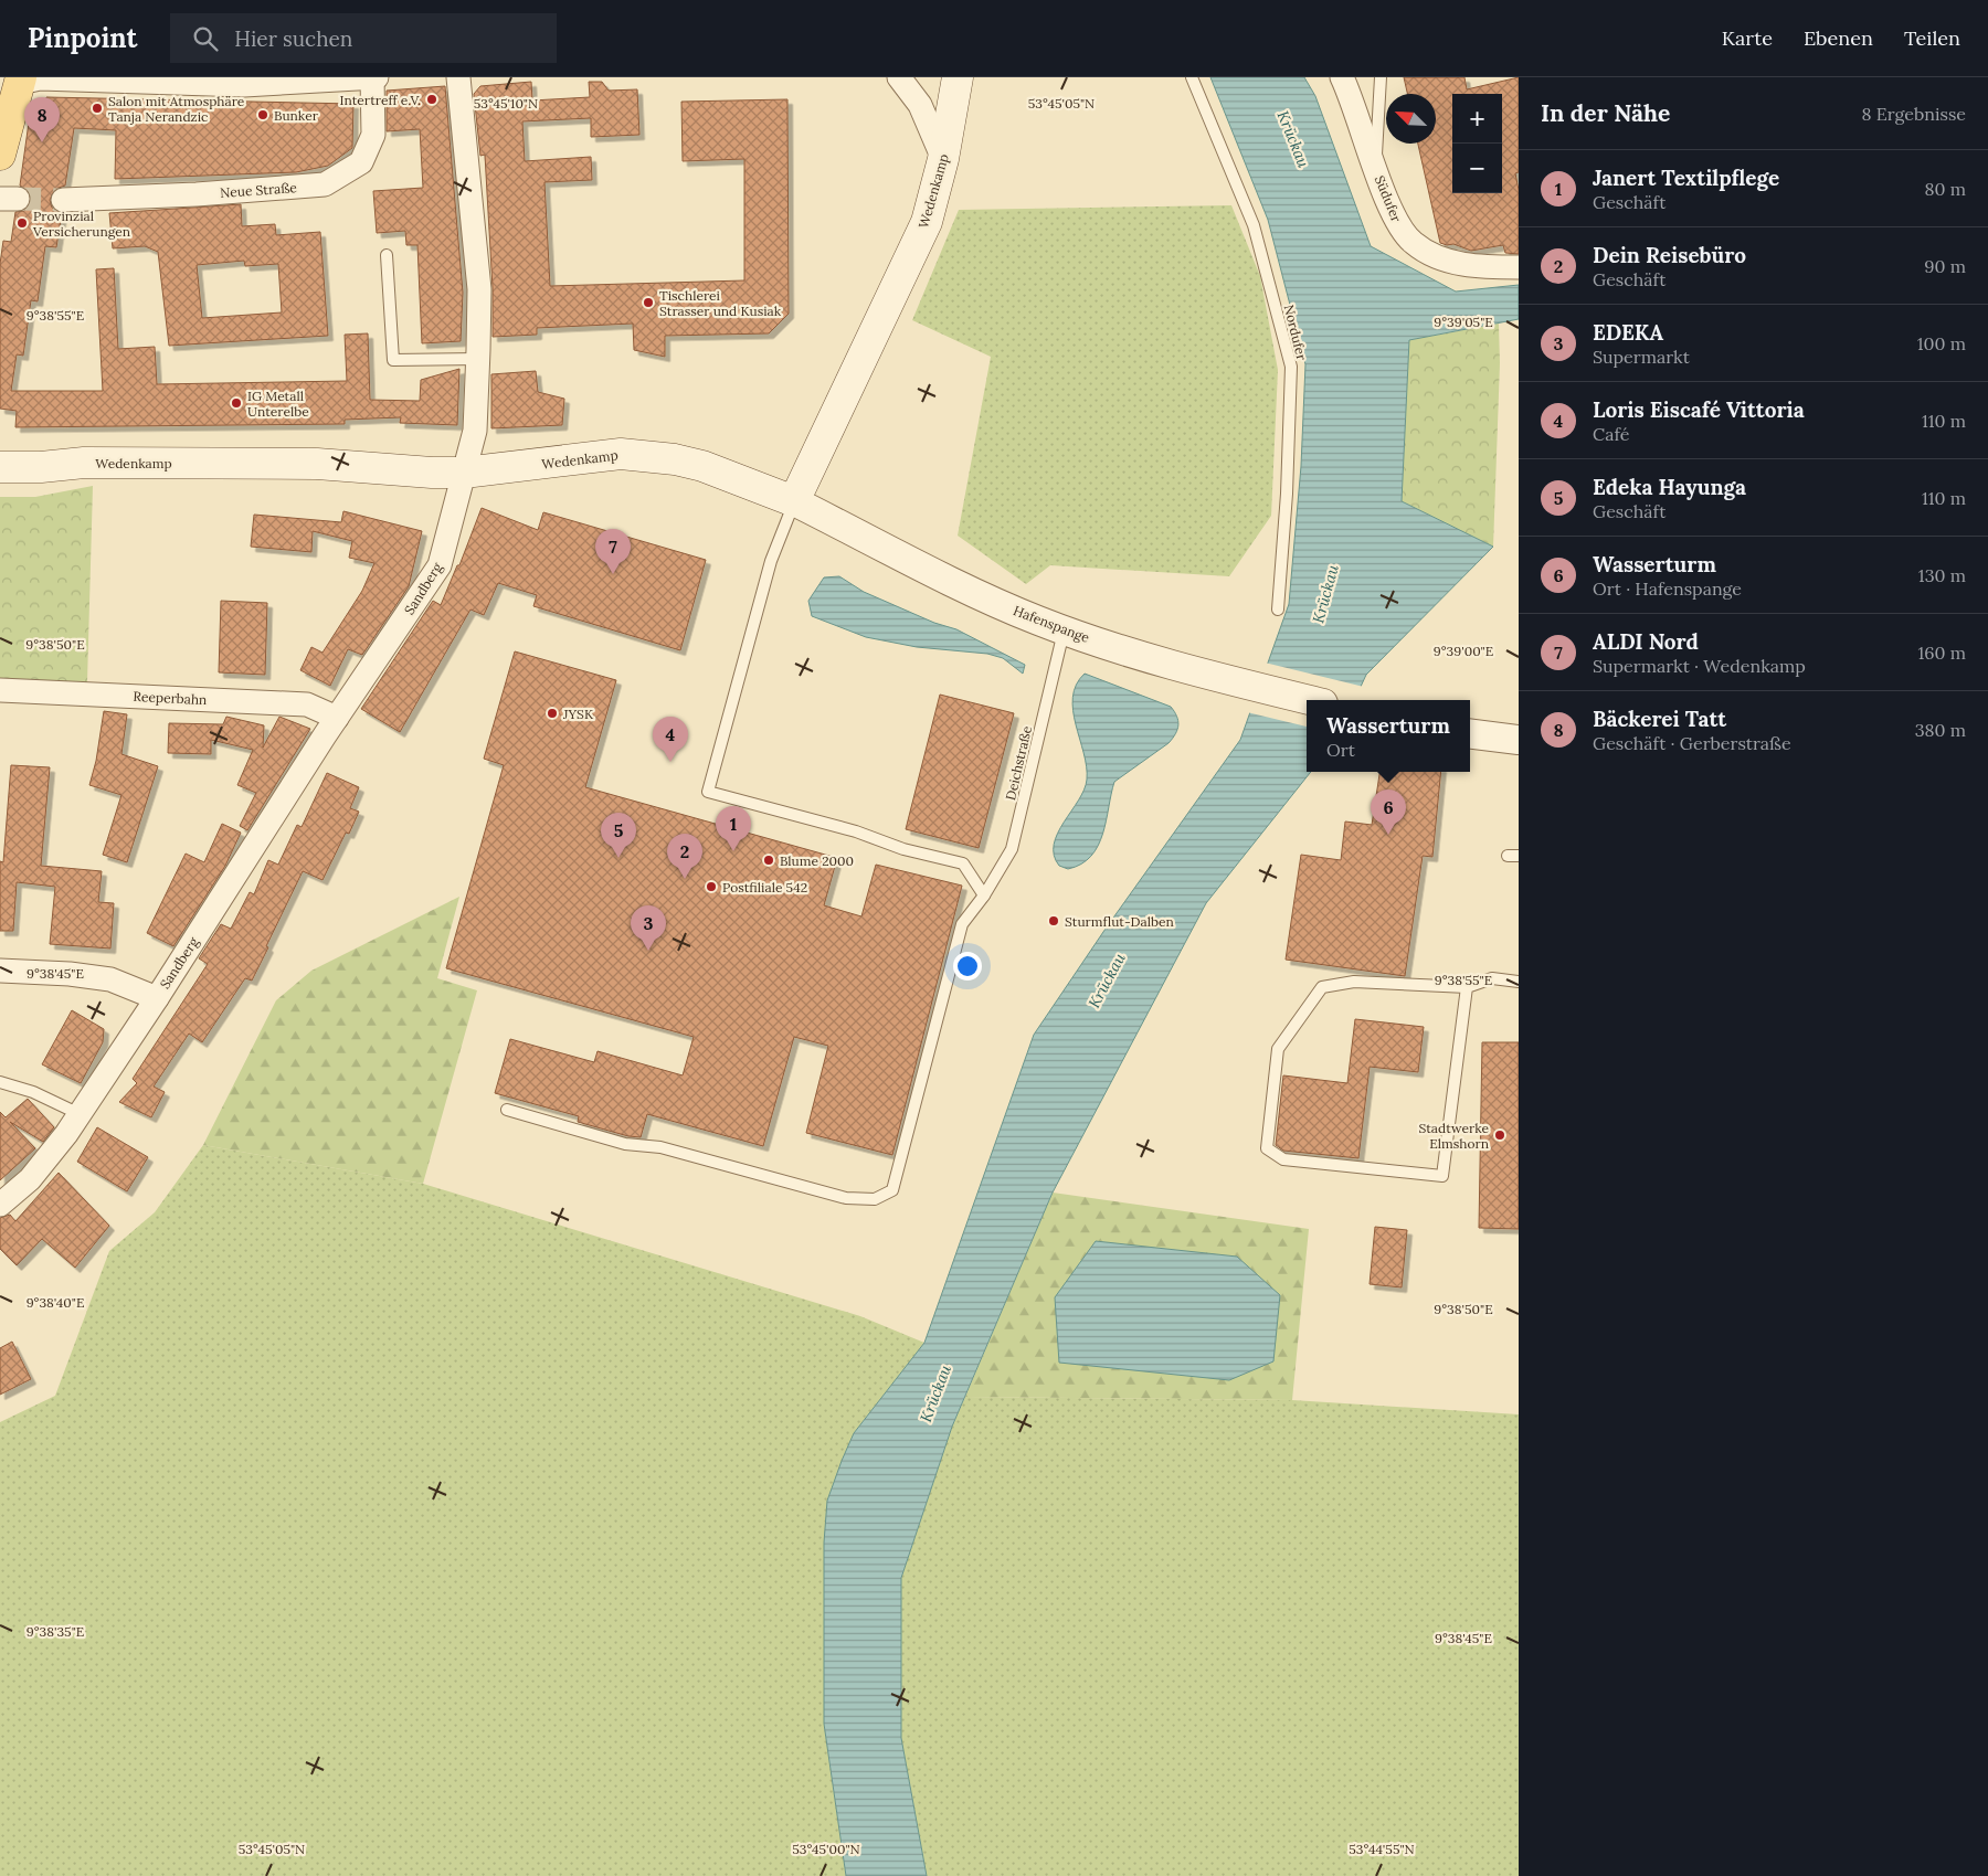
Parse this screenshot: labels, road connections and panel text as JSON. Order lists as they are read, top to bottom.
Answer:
{
  "streets": {
    "main road": ["Wedenkamp"],
    "street": [
      "Neue Straße",
      "Südufer",
      "Sandberg",
      "Hafenspange",
      "Reeperbahn"
    ],
    "lane": ["Nordufer", "Deichstraße"]
  },
  "crossings": [
    ["Wedenkamp", "Sandberg"],
    ["Wedenkamp", "Hafenspange"],
    ["Sandberg", "Reeperbahn"],
    ["Hafenspange", "Deichstraße"]
  ],
  "water": ["Krückau"],
  "places": [
    "Intertreff e.V.",
    "Salon mit Atmosphäre Tanja Nerandzic",
    "Bunker",
    "Provinzial Versicherungen",
    "Tischlerei Strasser und Kusiak",
    "IG Metall Unterelbe",
    "JYSK",
    "Blume 2000",
    "Postfiliale 542",
    "Sturmflut-Dalben",
    "Stadtwerke Elmshorn"
  ],
  "north": "top left",
  "page": {
    "header": "Pinpoint",
    "search": "Hier suchen",
    "nav": ["Karte", "Ebenen", "Teilen"],
    "heading": ["In der Nähe", "8 Ergebnisse"],
    "map_buttons": ["+", "−"],
    "pins": [
      "8",
      "7",
      "4",
      "6",
      "1",
      "5",
      "2",
      "3"
    ],
    "list": [
      {
        "mark": "1",
        "name": "Janert Textilpflege",
        "note": "Geschäft",
        "value": "80 m"
      },
      {
        "mark": "2",
        "name": "Dein Reisebüro",
        "note": "Geschäft",
        "value": "90 m"
      },
      {
        "mark": "3",
        "name": "EDEKA",
        "note": "Supermarkt",
        "value": "100 m"
      },
      {
        "mark": "4",
        "name": "Loris Eiscafé Vittoria",
        "note": "Café",
        "value": "110 m"
      },
      {
        "mark": "5",
        "name": "Edeka Hayunga",
        "note": "Geschäft",
        "value": "110 m"
      },
      {
        "mark": "6",
        "name": "Wasserturm",
        "note": "Ort · Hafenspange",
        "value": "130 m"
      },
      {
        "mark": "7",
        "name": "ALDI Nord",
        "note": "Supermarkt · Wedenkamp",
        "value": "160 m"
      },
      {
        "mark": "8",
        "name": "Bäckerei Tatt",
        "note": "Geschäft · Gerberstraße",
        "value": "380 m"
      }
    ],
    "popup": ["Wasserturm", "Ort"]
  },
  "coordinates": [
    "53°45'05\"N",
    "53°45'10\"N",
    "9°38'55\"E",
    "9°39'05\"E",
    "9°38'50\"E",
    "9°39'00\"E",
    "9°38'45\"E",
    "9°38'40\"E",
    "9°38'35\"E",
    "53°45'00\"N",
    "53°44'55\"N"
  ]
}
